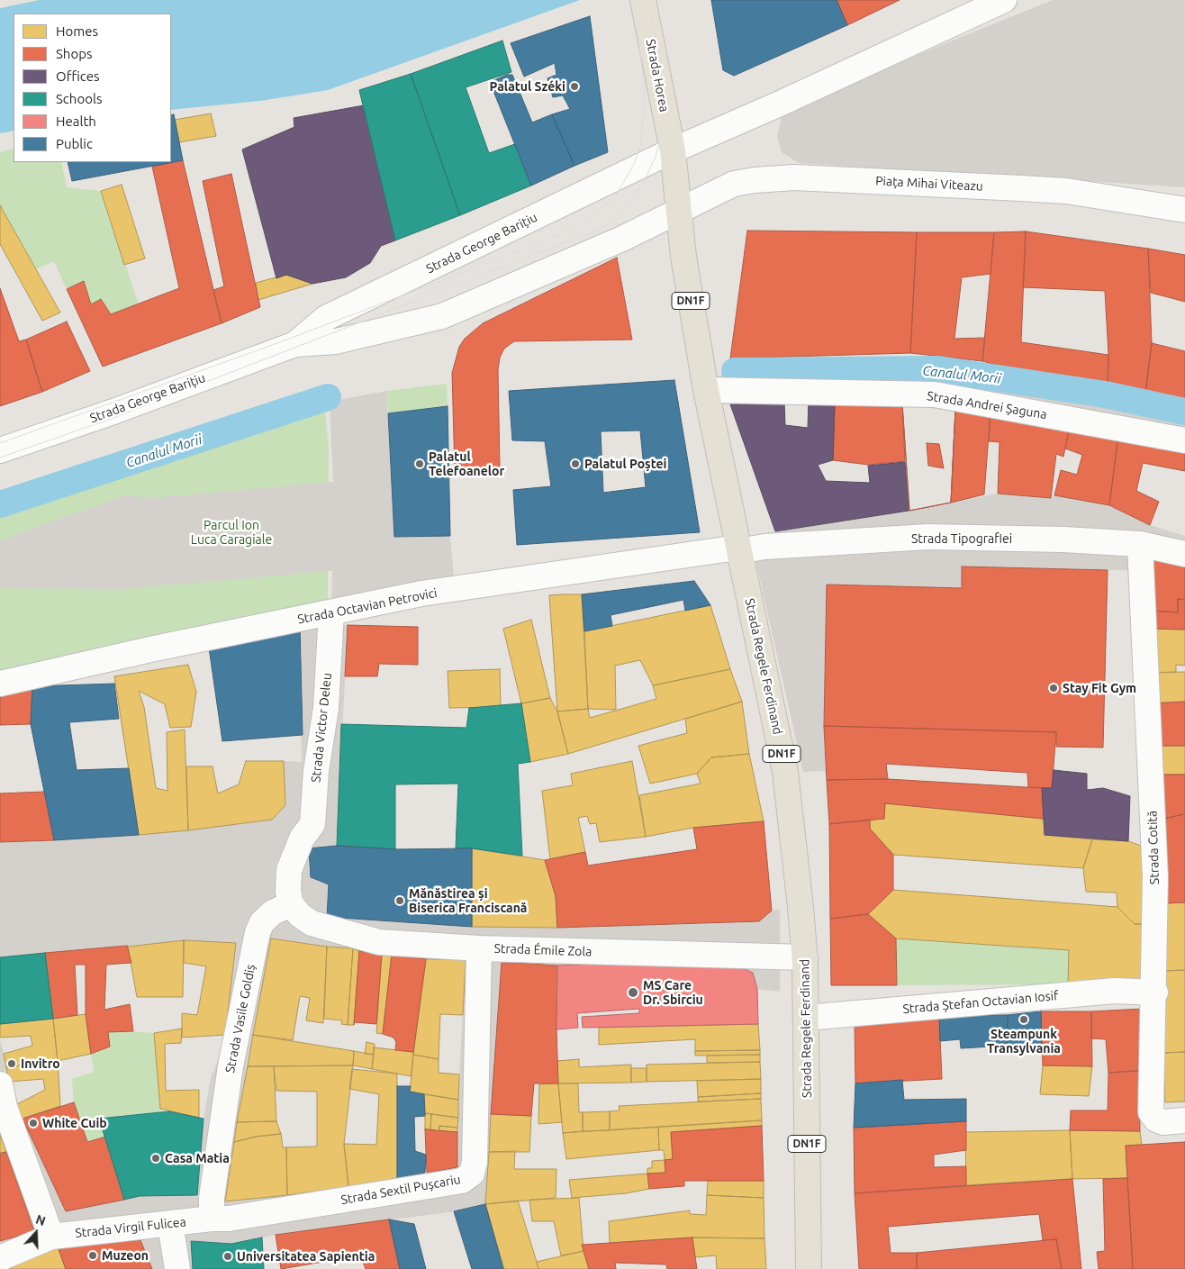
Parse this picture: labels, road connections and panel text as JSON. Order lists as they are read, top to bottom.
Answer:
{
  "streets": {
    "main road": ["Strada Horea", "DN1F", "Strada Regele Ferdinand"],
    "street": [
      "Piața Mihai Viteazu",
      "Strada George Barițiu",
      "Strada Andrei Șaguna",
      "Strada Tipografiei",
      "Strada Octavian Petrovici",
      "Strada Victor Deleu",
      "Strada Cotită",
      "Strada Émile Zola",
      "Strada Ștefan Octavian Iosif",
      "Strada Vasile Goldiș",
      "Strada Sextil Pușcariu",
      "Strada Virgil Fulicea"
    ]
  },
  "crossings": [
    ["Strada Horea", "Strada George Barițiu"],
    ["Strada Horea", "Strada Regele Ferdinand"],
    ["Piața Mihai Viteazu", "Strada George Barițiu"],
    ["Piața Mihai Viteazu", "Strada Regele Ferdinand"],
    ["Strada George Barițiu", "Strada Regele Ferdinand"],
    ["Strada Andrei Șaguna", "Strada Regele Ferdinand"],
    ["Strada Tipografiei", "Strada Octavian Petrovici"],
    ["Strada Tipografiei", "Strada Regele Ferdinand"],
    ["Strada Tipografiei", "Strada Cotită"],
    ["Strada Octavian Petrovici", "Strada Regele Ferdinand"],
    ["Strada Octavian Petrovici", "Strada Victor Deleu"],
    ["Strada Regele Ferdinand", "Strada Émile Zola"],
    ["Strada Regele Ferdinand", "Strada Ștefan Octavian Iosif"],
    ["Strada Victor Deleu", "Strada Émile Zola"],
    ["Strada Victor Deleu", "Strada Vasile Goldiș"],
    ["Strada Cotită", "Strada Ștefan Octavian Iosif"],
    ["Strada Émile Zola", "Strada Vasile Goldiș"],
    ["Strada Émile Zola", "Strada Sextil Pușcariu"],
    ["Strada Vasile Goldiș", "Strada Sextil Pușcariu"],
    ["Strada Vasile Goldiș", "Strada Virgil Fulicea"],
    ["Strada Sextil Pușcariu", "Strada Virgil Fulicea"]
  ],
  "water": ["Canalul Morii"],
  "parks": ["Parcul Ion Luca Caragiale"],
  "places": [
    "Palatul Széki",
    "Palatul Telefoanelor",
    "Palatul Poștei",
    "Stay Fit Gym",
    "Mănăstirea și Biserica Franciscană",
    "MS Care Dr. Sbirciu",
    "Steampunk Transylvania",
    "Invitro",
    "White Cuib",
    "Casa Matia",
    "Muzeon",
    "Universitatea Sapientia"
  ],
  "legend": [
    "Homes",
    "Shops",
    "Offices",
    "Schools",
    "Health",
    "Public"
  ],
  "north": "top"
}
